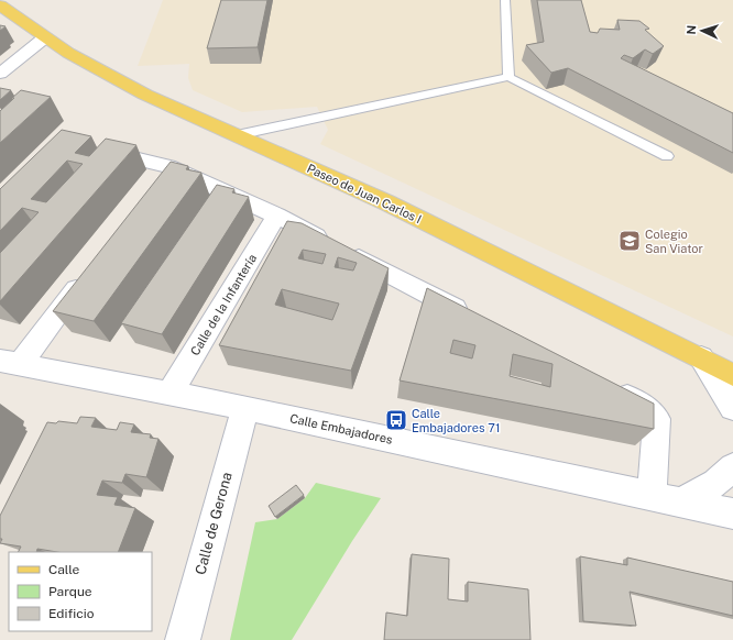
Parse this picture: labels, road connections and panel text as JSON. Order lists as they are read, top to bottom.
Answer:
{
  "streets": {
    "main road": ["Paseo de Juan Carlos I"],
    "street": ["Calle de la Infantería", "Calle Embajadores", "Calle de Gerona"]
  },
  "crossings": [
    ["Calle de la Infantería", "Calle Embajadores"],
    ["Calle Embajadores", "Calle de Gerona"]
  ],
  "places": {
    "school or university": ["Colegio San Viator"],
    "bus stop": ["Calle Embajadores 71"]
  },
  "legend": ["Calle", "Parque", "Edificio"],
  "north": "left"
}
